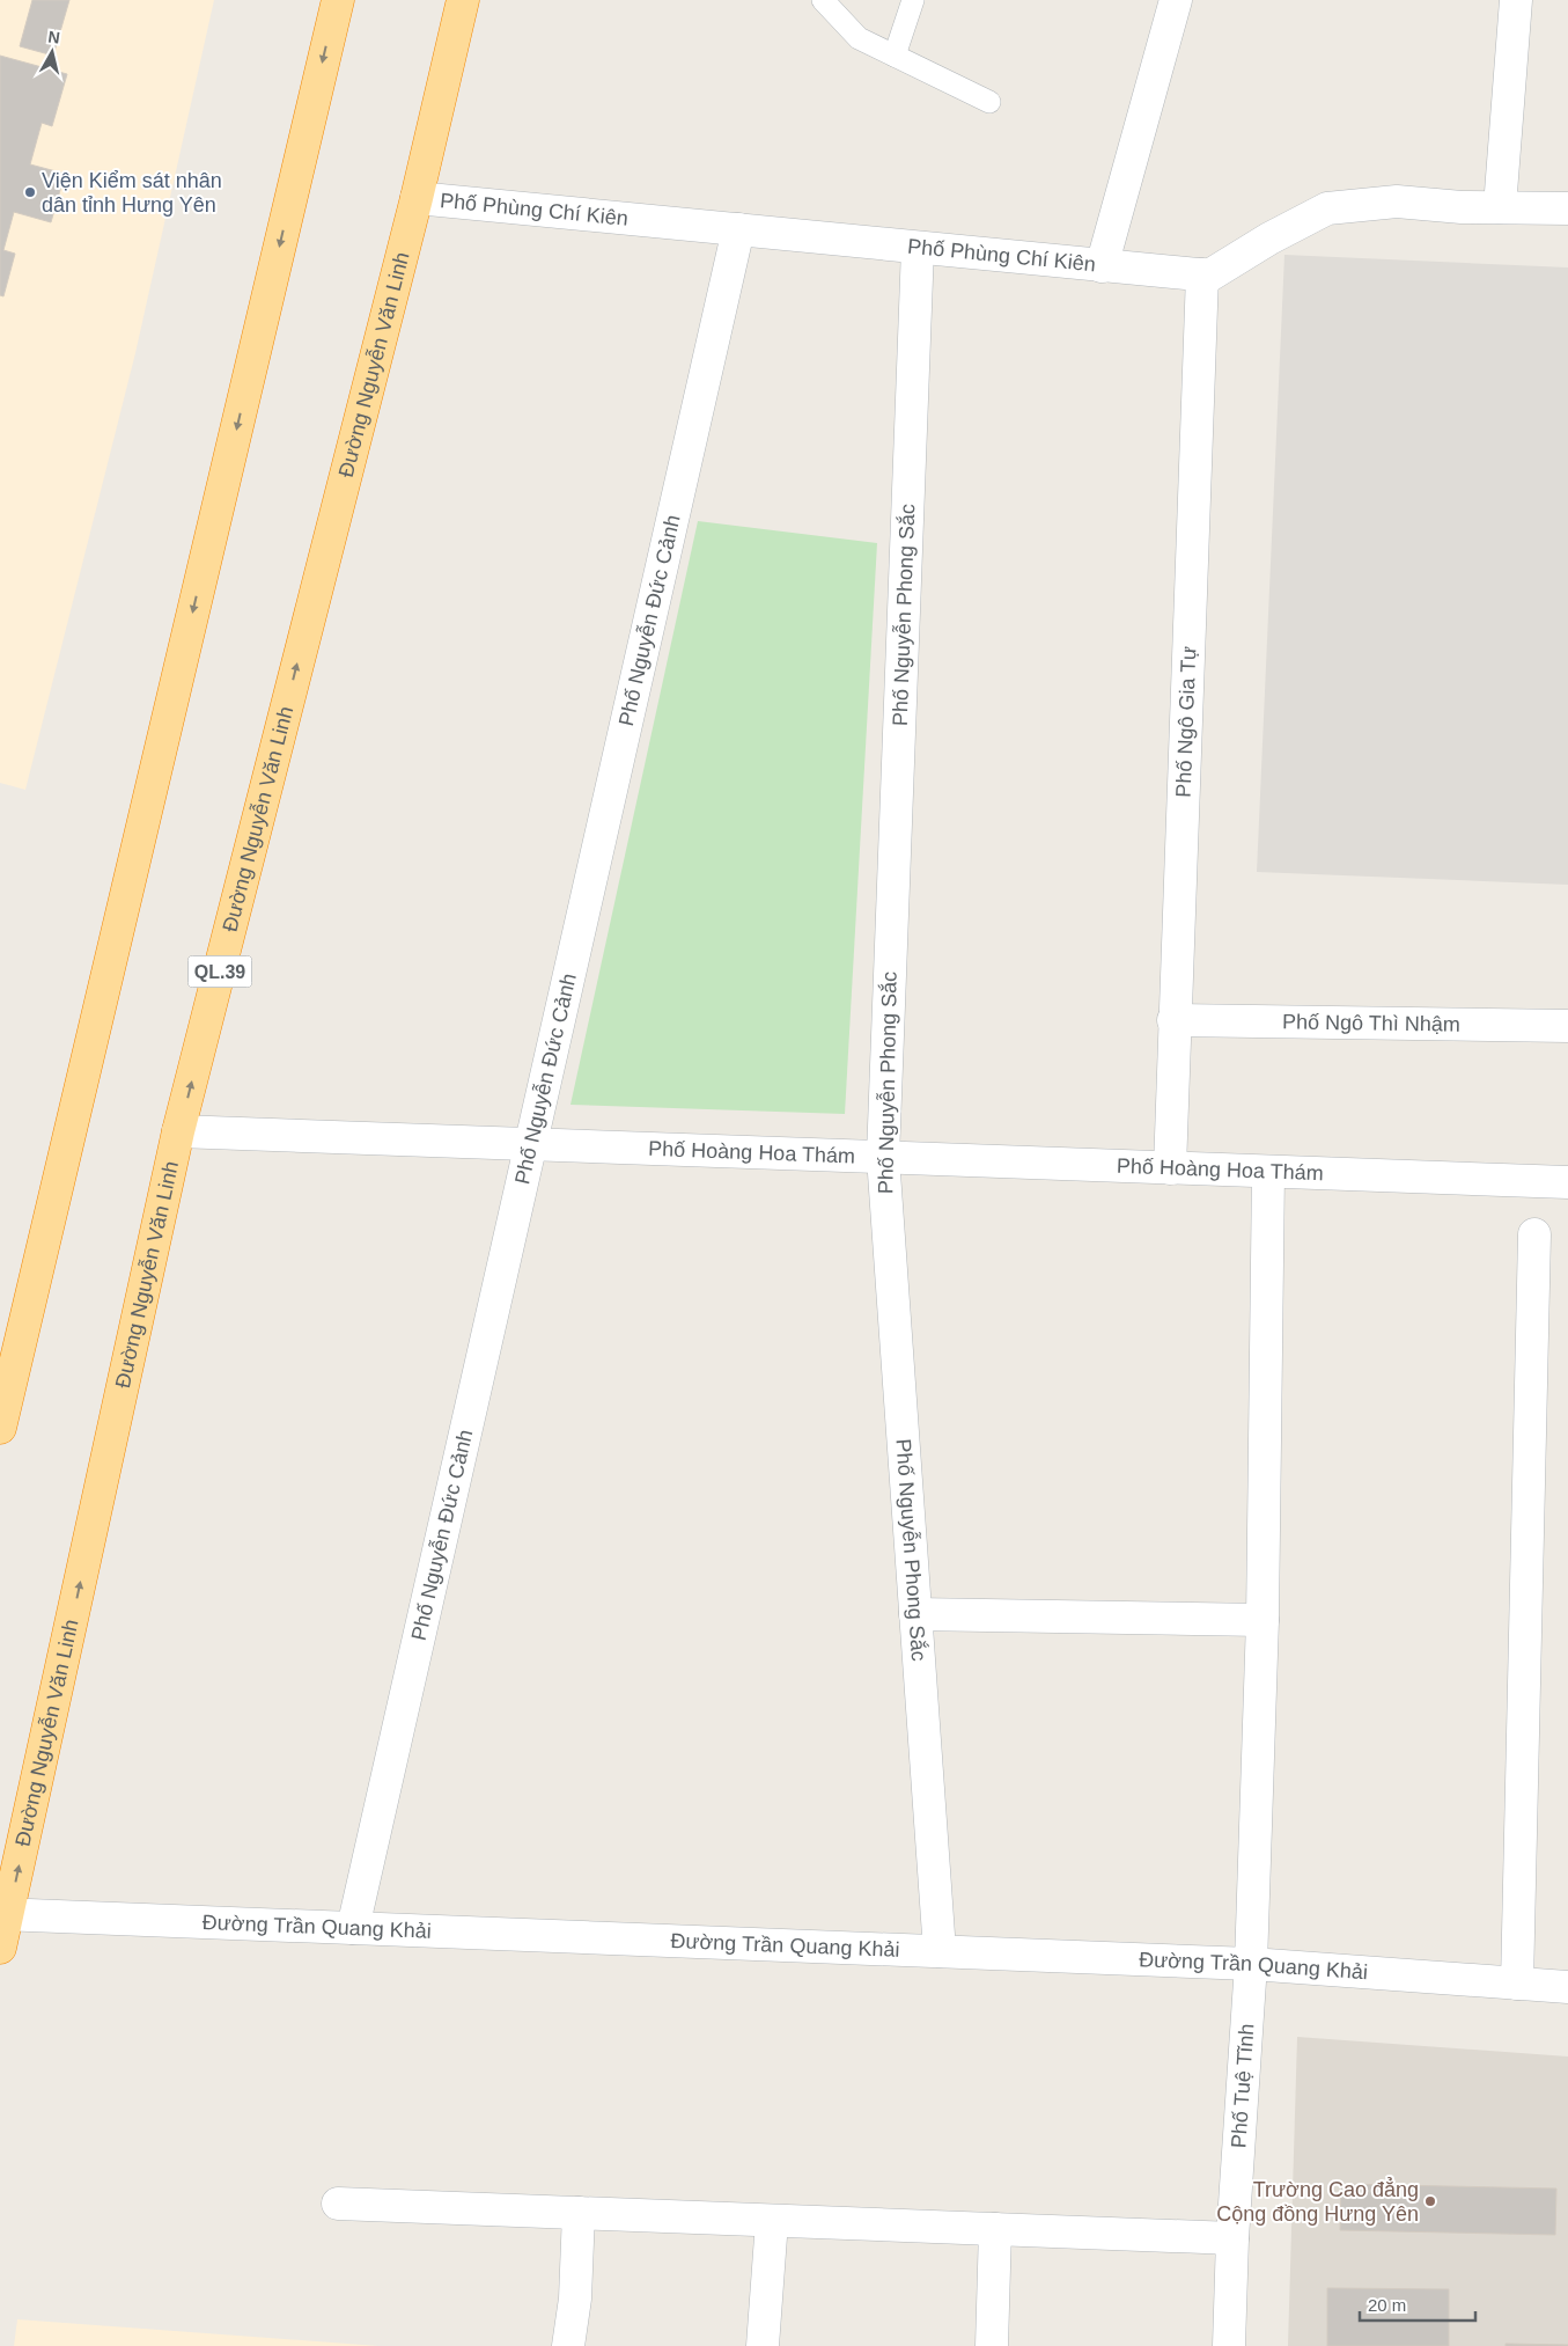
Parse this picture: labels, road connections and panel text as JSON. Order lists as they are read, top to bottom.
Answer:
{
  "streets": {
    "highway": ["Đường Nguyễn Văn Linh", "QL.39"],
    "street": [
      "Phố Phùng Chí Kiên",
      "Phố Nguyễn Phong Sắc",
      "Phố Nguyễn Đức Cảnh",
      "Phố Ngô Gia Tự",
      "Phố Ngô Thì Nhậm",
      "Phố Hoàng Hoa Thám",
      "Đường Trần Quang Khải",
      "Phố Tuệ Tĩnh"
    ]
  },
  "crossings": [
    ["Phố Phùng Chí Kiên", "Đường Nguyễn Văn Linh"],
    ["Phố Phùng Chí Kiên", "Phố Nguyễn Phong Sắc"],
    ["Phố Phùng Chí Kiên", "Phố Nguyễn Đức Cảnh"],
    ["Phố Phùng Chí Kiên", "Phố Ngô Gia Tự"],
    ["Đường Nguyễn Văn Linh", "Phố Hoàng Hoa Thám"],
    ["Đường Nguyễn Văn Linh", "Đường Trần Quang Khải"],
    ["Phố Nguyễn Phong Sắc", "Phố Hoàng Hoa Thám"],
    ["Phố Nguyễn Phong Sắc", "Đường Trần Quang Khải"],
    ["Phố Nguyễn Đức Cảnh", "Phố Hoàng Hoa Thám"],
    ["Phố Nguyễn Đức Cảnh", "Đường Trần Quang Khải"],
    ["Phố Ngô Gia Tự", "Phố Ngô Thì Nhậm"],
    ["Phố Ngô Gia Tự", "Phố Hoàng Hoa Thám"],
    ["Phố Hoàng Hoa Thám", "Phố Tuệ Tĩnh"],
    ["Đường Trần Quang Khải", "Phố Tuệ Tĩnh"]
  ],
  "places": ["Viện Kiểm sát nhân dân tỉnh Hưng Yên", "Trường Cao đẳng Cộng đồng Hưng Yên"],
  "scale_bar": "20 m",
  "north": "top"
}
